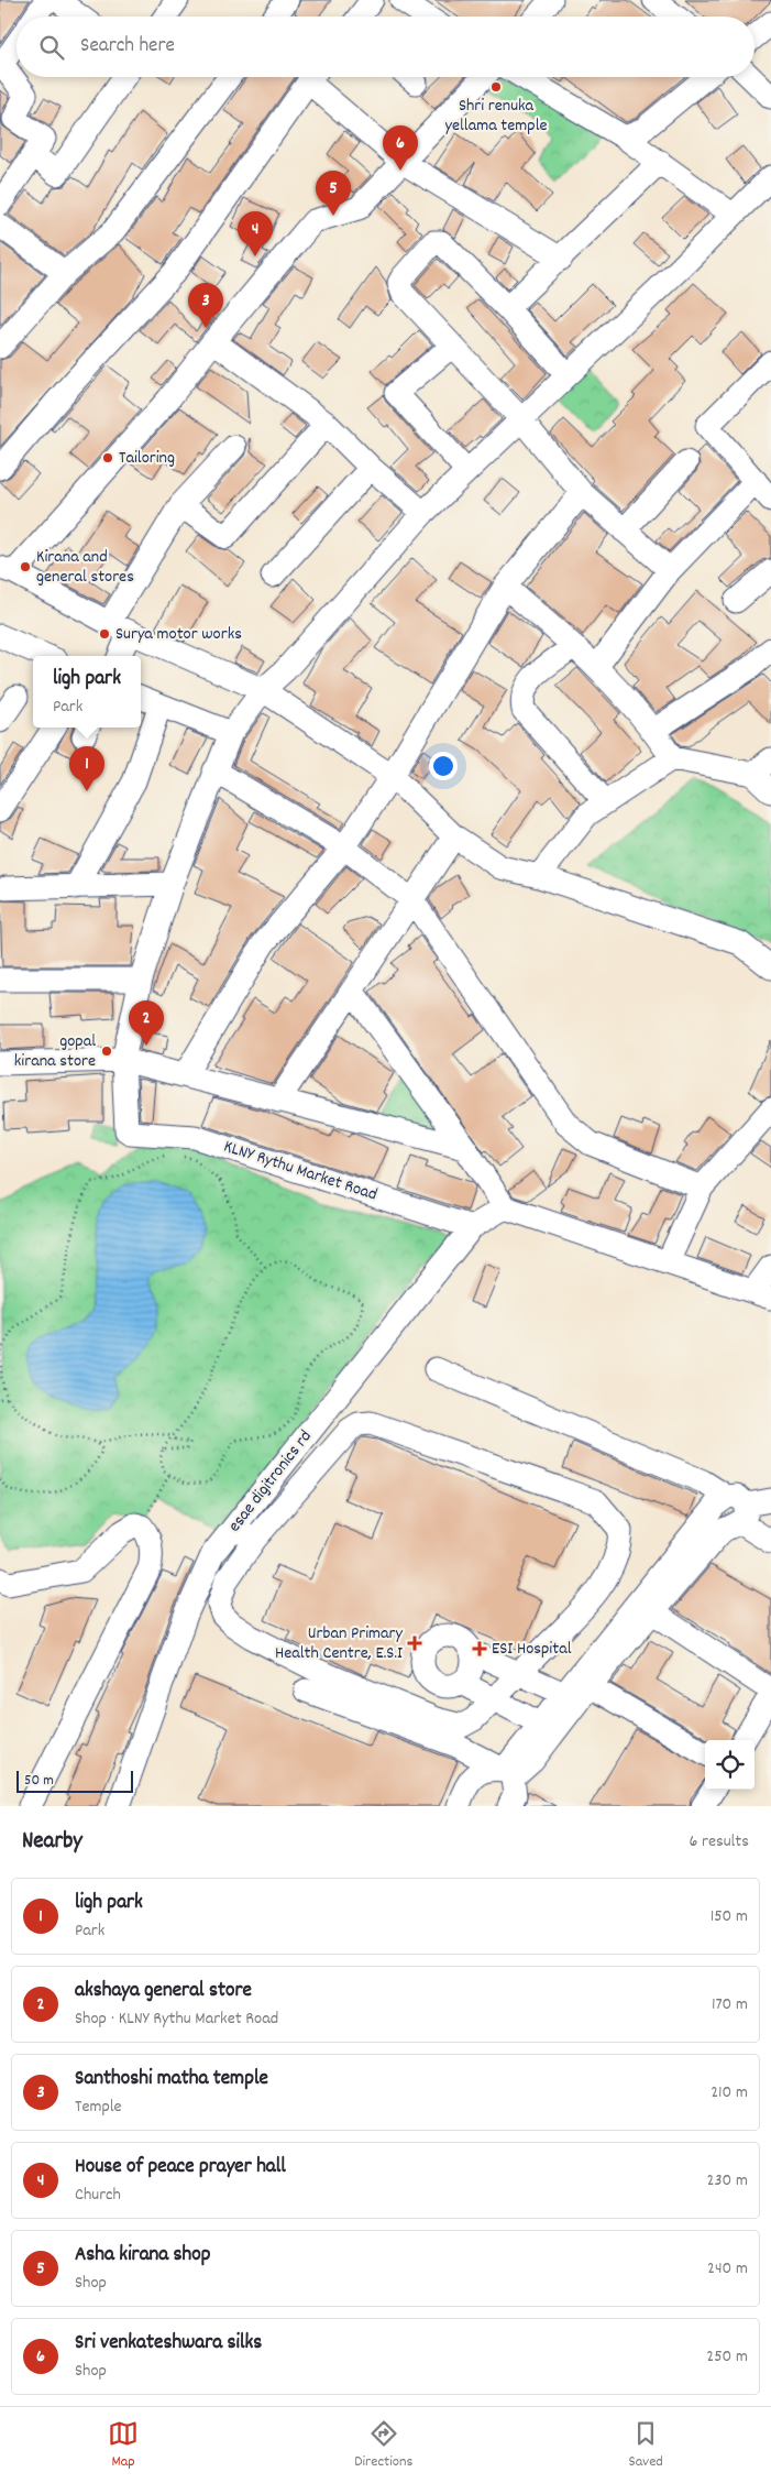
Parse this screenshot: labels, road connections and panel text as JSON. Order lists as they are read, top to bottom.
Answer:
{
  "streets": {
    "street": ["KLNY Rythu Market Road", "esae digitronics rd"]
  },
  "crossings": [
    ["KLNY Rythu Market Road", "esae digitronics rd"]
  ],
  "places": {
    "other": [
      "Shri renuka yellama temple",
      "Tailoring",
      "Kirana and general stores",
      "Surya motor works",
      "gopal kirana store"
    ],
    "health": ["Urban Primary Health Centre, E.S.I", "ESI Hospital"]
  },
  "scale_bar": "50 m",
  "page": {
    "search": "Search here",
    "pins": [
      "6",
      "5",
      "4",
      "3",
      "1",
      "2"
    ],
    "popup": ["ligh park", "Park"],
    "scale": "50 m",
    "heading": ["Nearby", "6 results"],
    "list": [
      {
        "mark": "1",
        "name": "ligh park",
        "note": "Park",
        "value": "150 m"
      },
      {
        "mark": "2",
        "name": "akshaya general store",
        "note": "Shop · KLNY Rythu Market Road",
        "value": "170 m"
      },
      {
        "mark": "3",
        "name": "Santhoshi matha temple",
        "note": "Temple",
        "value": "210 m"
      },
      {
        "mark": "4",
        "name": "House of peace prayer hall",
        "note": "Church",
        "value": "230 m"
      },
      {
        "mark": "5",
        "name": "Asha kirana shop",
        "note": "Shop",
        "value": "240 m"
      },
      {
        "mark": "6",
        "name": "Sri venkateshwara silks",
        "note": "Shop",
        "value": "250 m"
      }
    ],
    "nav": ["Map", "Directions", "Saved"]
  }
}
